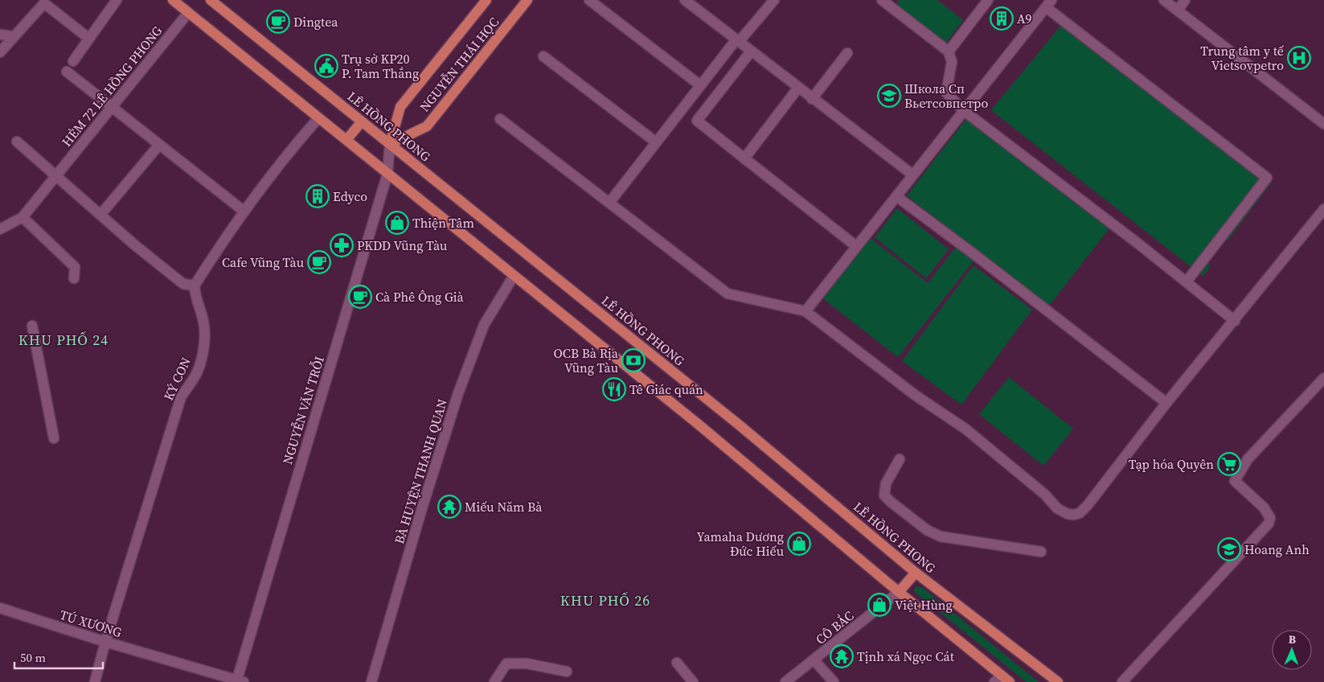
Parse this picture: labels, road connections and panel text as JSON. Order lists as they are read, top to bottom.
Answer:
{
  "streets": {
    "main road": ["NGUYỄN THÁI HỌC", "LÊ HỒNG PHONG"],
    "street": [
      "HẺM 72 LÊ HỒNG PHONG",
      "KÝ CON",
      "NGUYỄN VĂN TRỖI",
      "BÀ HUYỆN THANH QUAN",
      "TÚ XƯƠNG",
      "CÔ BẮC"
    ]
  },
  "crossings": [
    ["NGUYỄN THÁI HỌC", "LÊ HỒNG PHONG"],
    ["NGUYỄN THÁI HỌC", "NGUYỄN VĂN TRỖI"],
    ["LÊ HỒNG PHONG", "NGUYỄN VĂN TRỖI"],
    ["KÝ CON", "TÚ XƯƠNG"],
    ["NGUYỄN VĂN TRỖI", "TÚ XƯƠNG"]
  ],
  "districts": ["KHU PHỐ 24", "KHU PHỐ 26"],
  "places": {
    "building": ["A9", "Edyco"],
    "cafe": ["Dingtea", "Cafe Vũng Tàu", "Cà Phê Ông Già"],
    "hospital": ["Trung tâm y tế Vietsovpetro"],
    "public building": ["Trụ sở KP20 P. Tam Thắng"],
    "school or university": ["Школа Сп Вьетсовпетро", "Hoang Anh"],
    "shop": ["Thiện Tâm", "Yamaha Dương Đức Hiếu", "Việt Hùng"],
    "pharmacy": ["PKDD Vũng Tàu"],
    "bank": ["OCB Bà Rịa Vũng Tàu"],
    "restaurant": ["Tê Giác quán"],
    "supermarket": ["Tạp hóa Quyên"],
    "temple": ["Miếu Năm Bà", "Tịnh xá Ngọc Cát"]
  },
  "scale_bar": "50 m",
  "north": "top"
}
